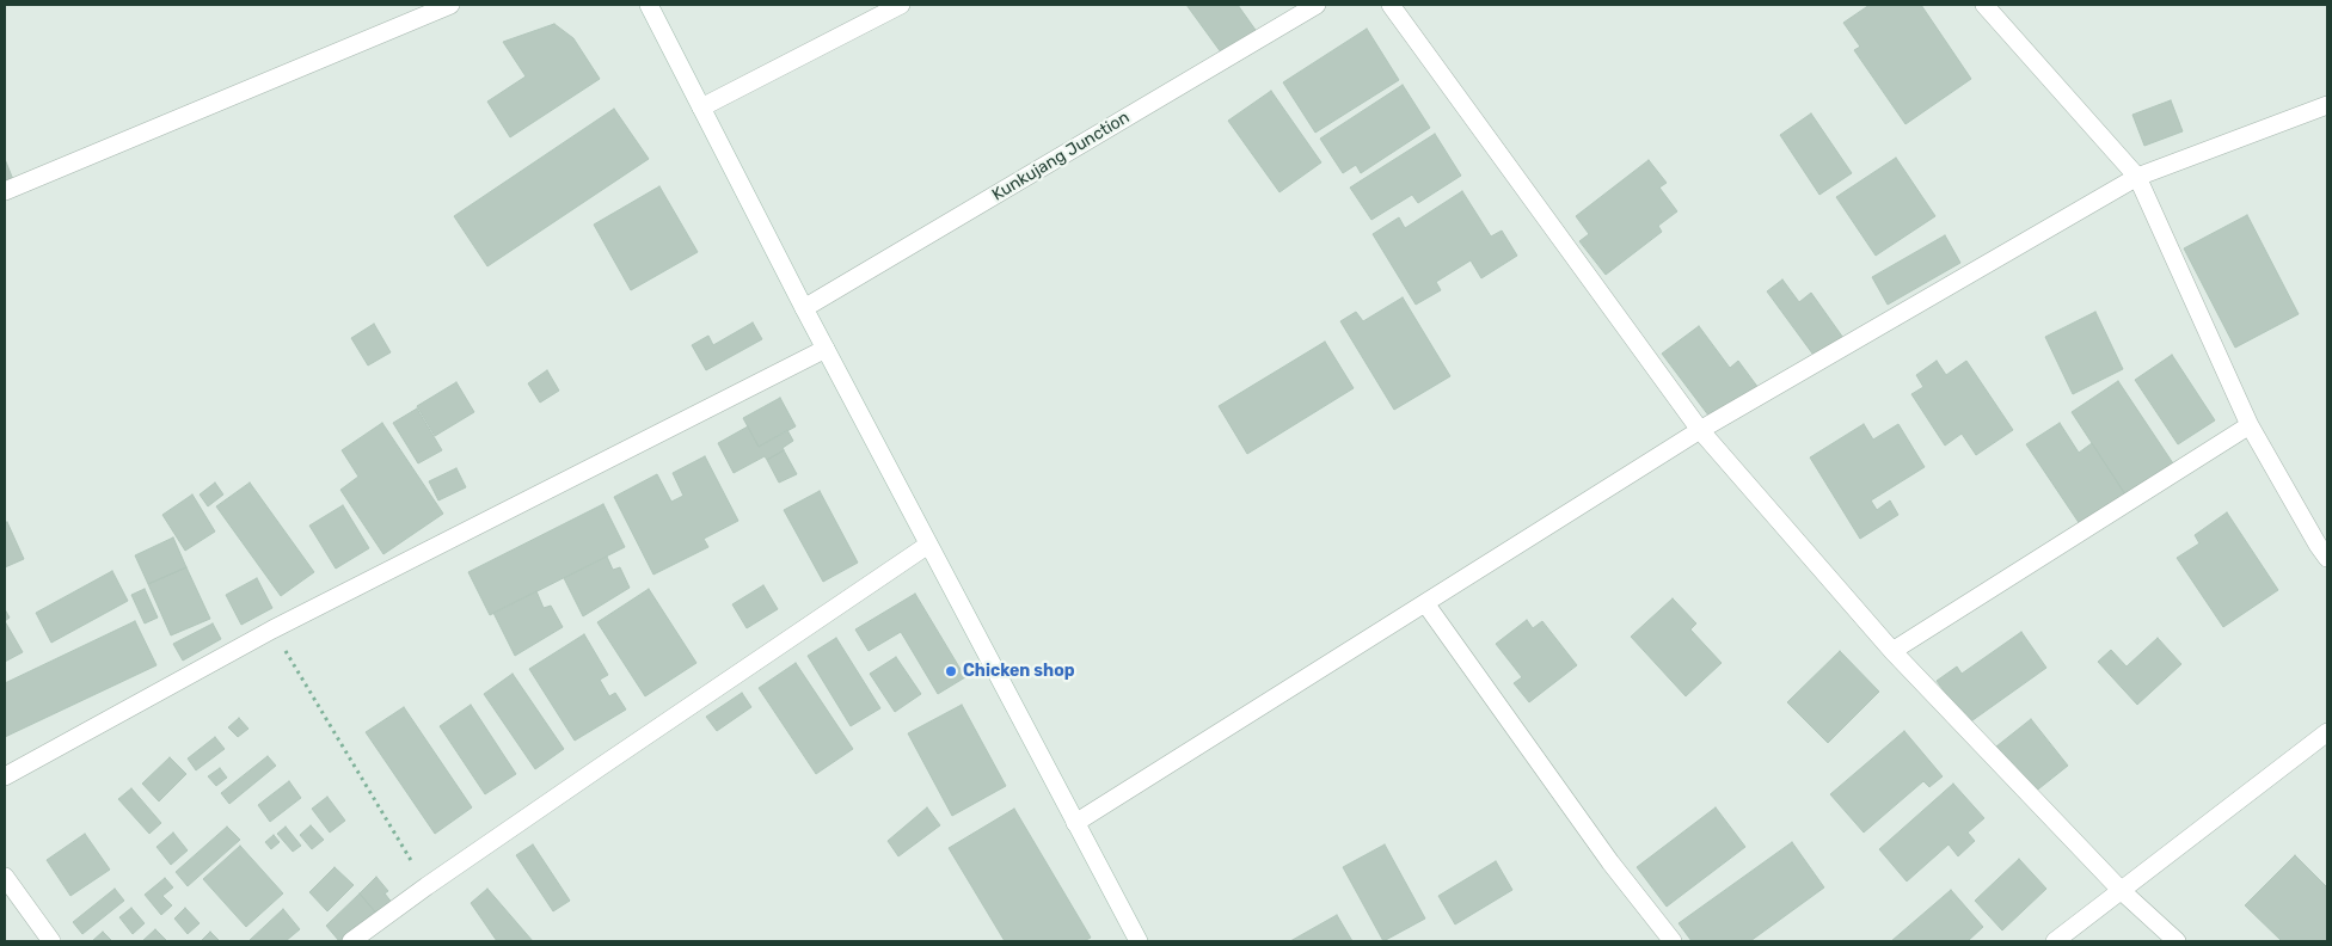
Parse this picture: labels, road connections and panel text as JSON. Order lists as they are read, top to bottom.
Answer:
{
  "streets": {
    "street": ["Kunkujang Junction"]
  },
  "places": ["Chicken shop"]
}
